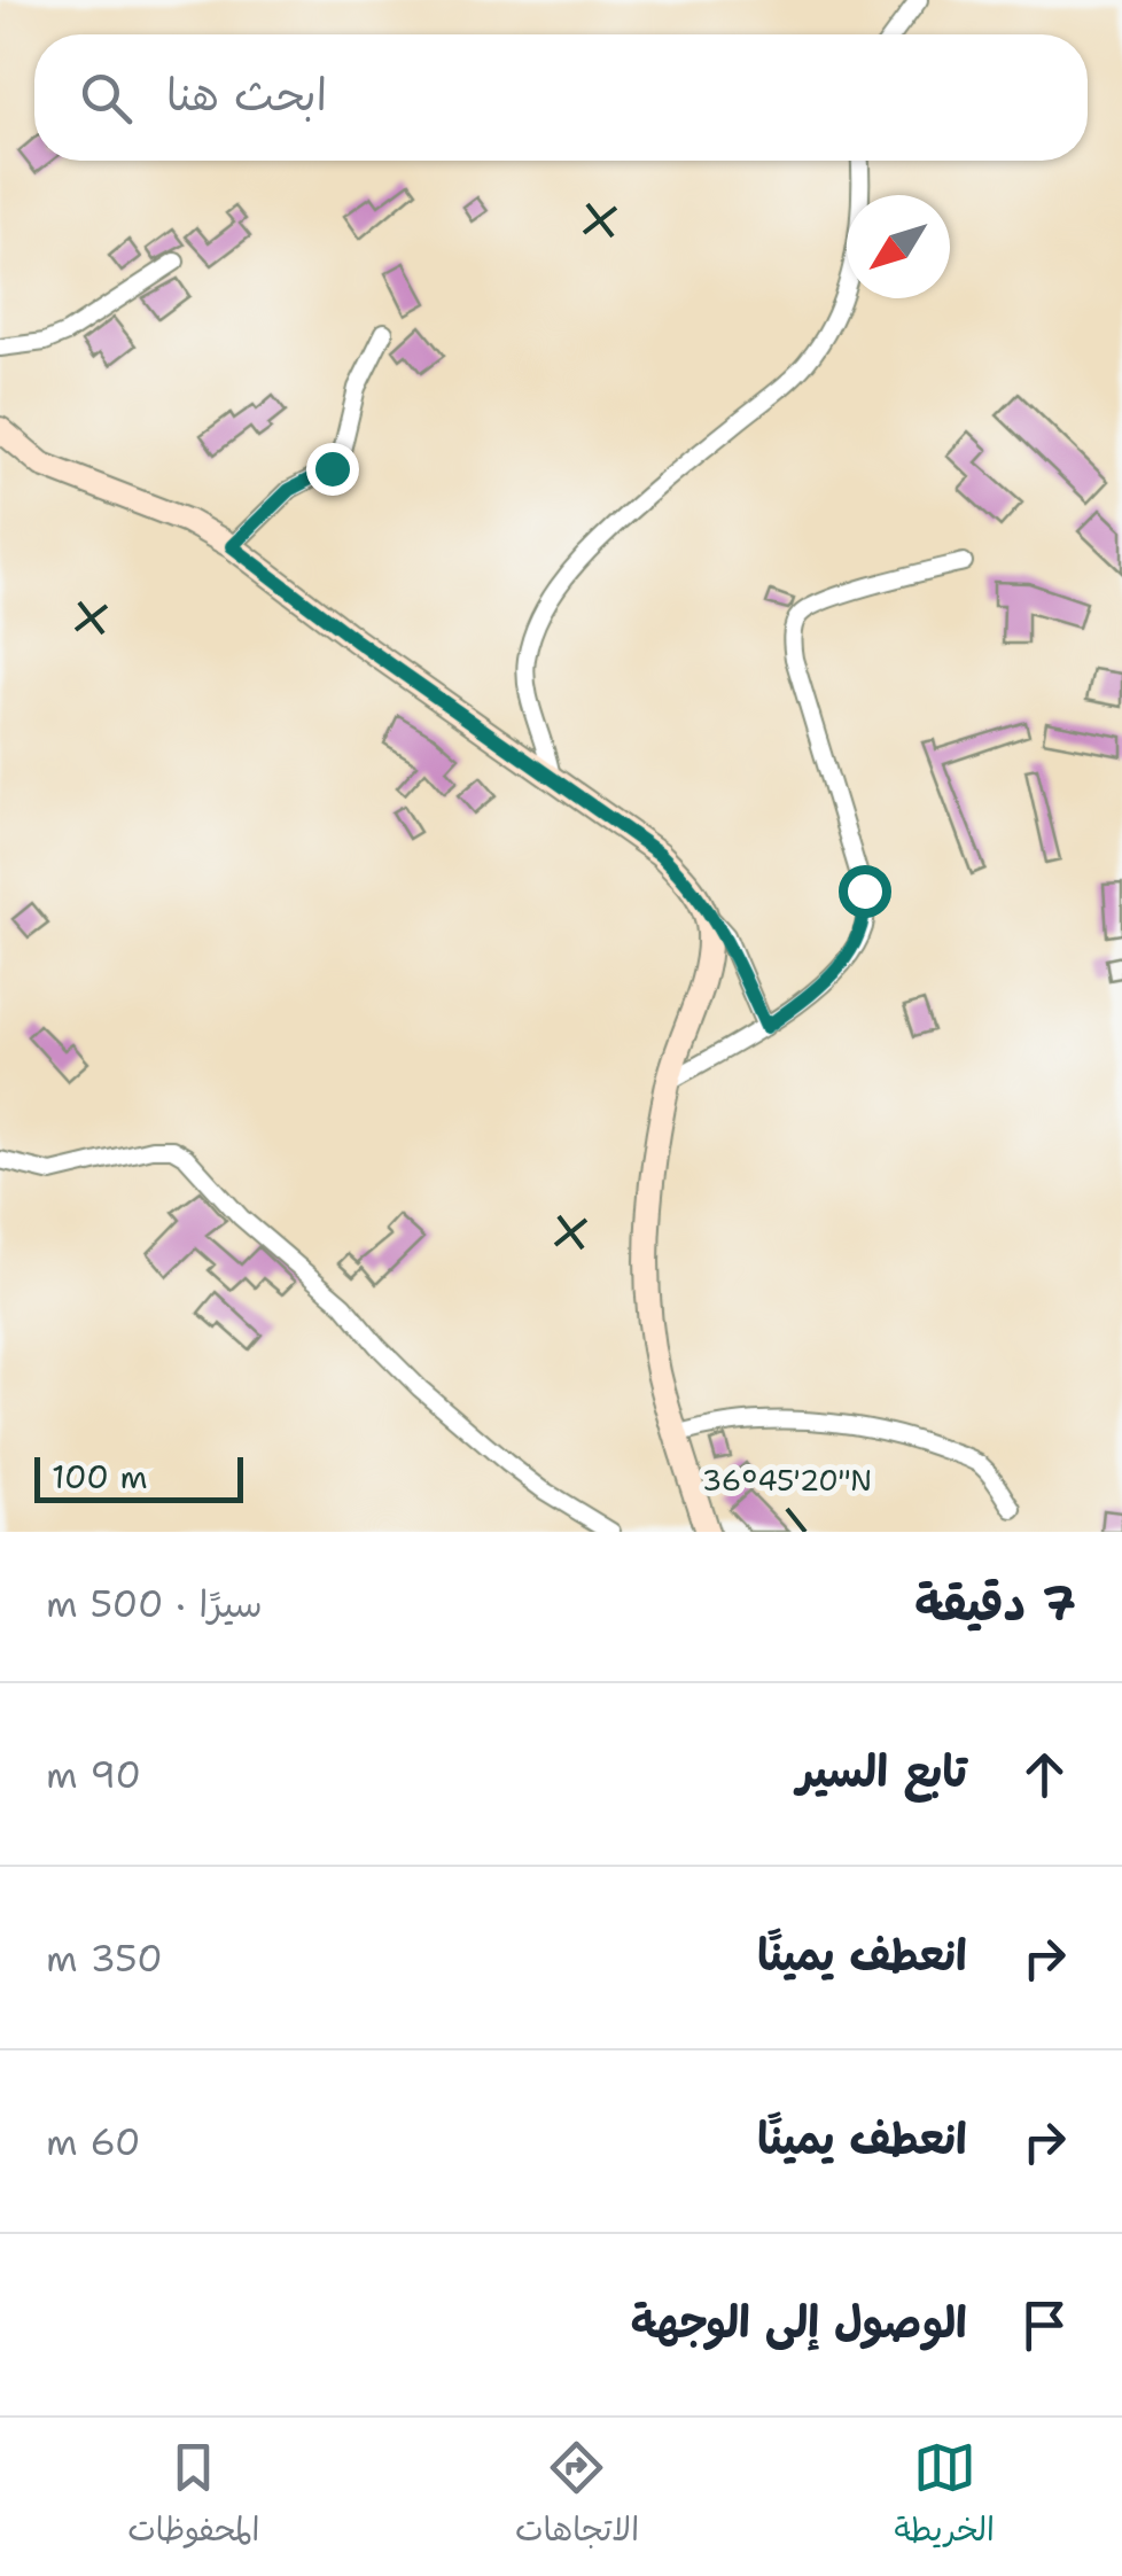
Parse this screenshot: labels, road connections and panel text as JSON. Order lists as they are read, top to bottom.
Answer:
{
  "scale_bar": "100 m",
  "north": "bottom left",
  "page": {
    "search": "ابحث هنا",
    "scale": "100 m",
    "heading": ["7 دقيقة", "سيرًا · 500 m"],
    "list": [
      ["تابع السير", "90 m"],
      ["انعطف يمينًا", "350 m"],
      ["انعطف يمينًا", "60 m"],
      "الوصول إلى الوجهة"
    ],
    "nav": ["الخريطة", "الاتجاهات", "المحفوظات"]
  },
  "coordinates": ["36°45'20\"N"]
}
